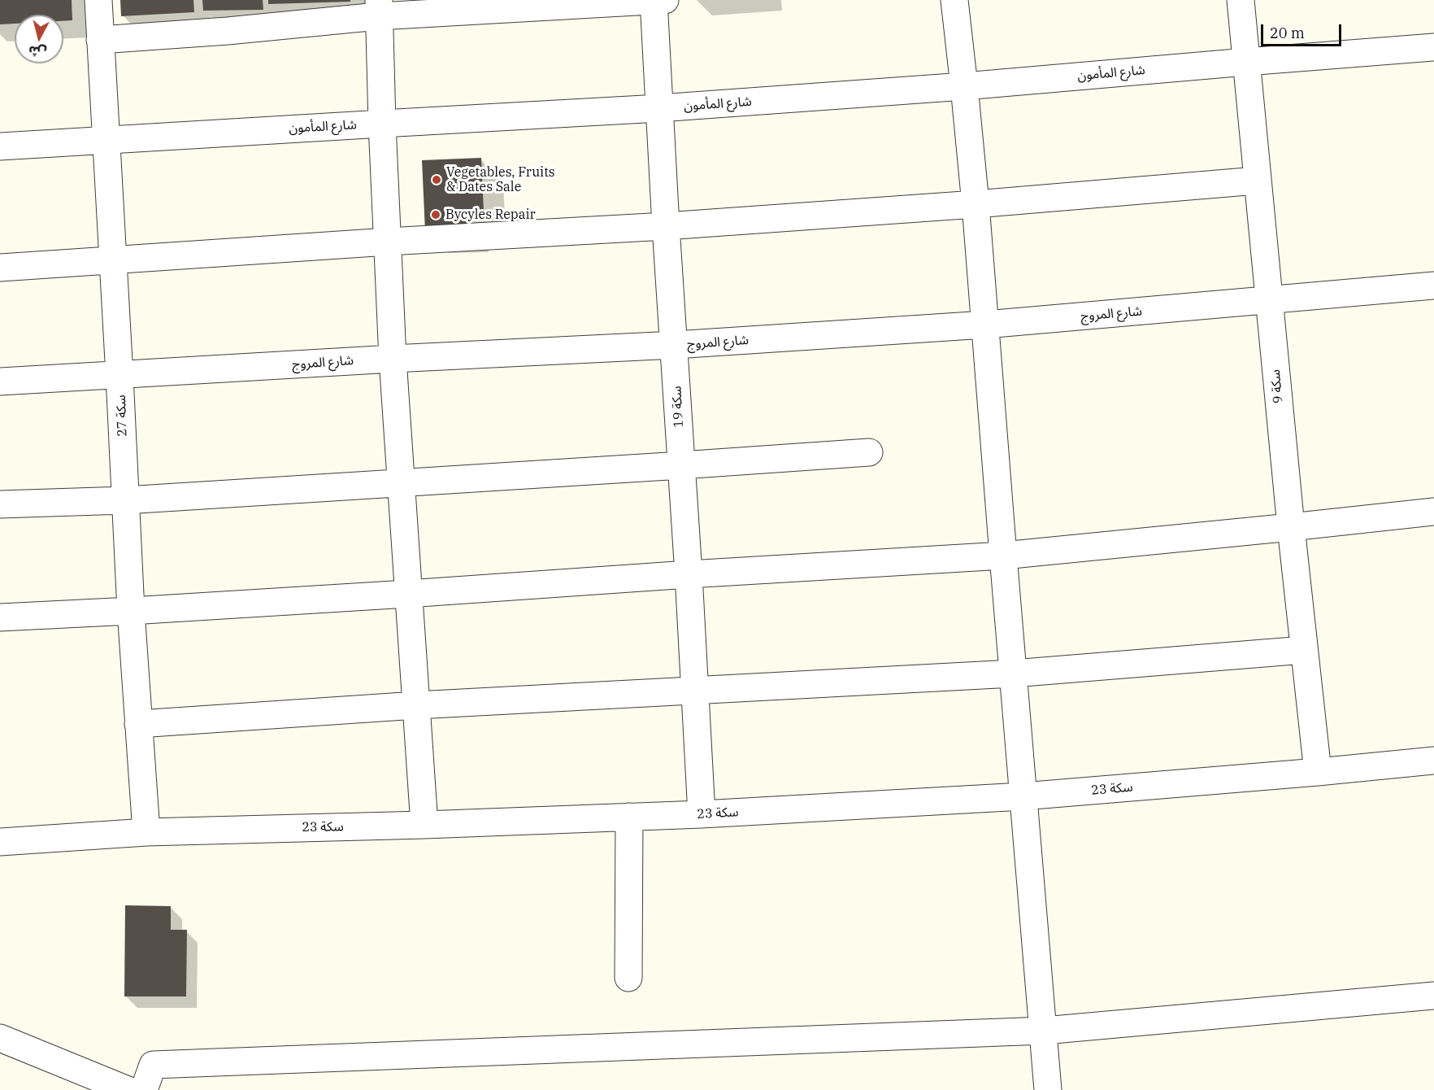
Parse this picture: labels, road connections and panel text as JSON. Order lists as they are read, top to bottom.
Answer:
{
  "streets": {
    "street": [
      "شارع المأمون",
      "شارع المروج",
      "سكة 9",
      "سكة 19",
      "سكة 27",
      "23 سكة"
    ]
  },
  "crossings": [
    ["شارع المأمون", "سكة 9"],
    ["شارع المأمون", "سكة 19"],
    ["شارع المأمون", "سكة 27"],
    ["شارع المروج", "سكة 9"],
    ["شارع المروج", "سكة 19"],
    ["شارع المروج", "سكة 27"],
    ["سكة 9", "23 سكة"],
    ["سكة 19", "23 سكة"],
    ["سكة 27", "23 سكة"]
  ],
  "places": ["Vegetables, Fruits & Dates Sale", "Bycyles Repair"],
  "scale_bar": "20 m",
  "north": "bottom"
}
